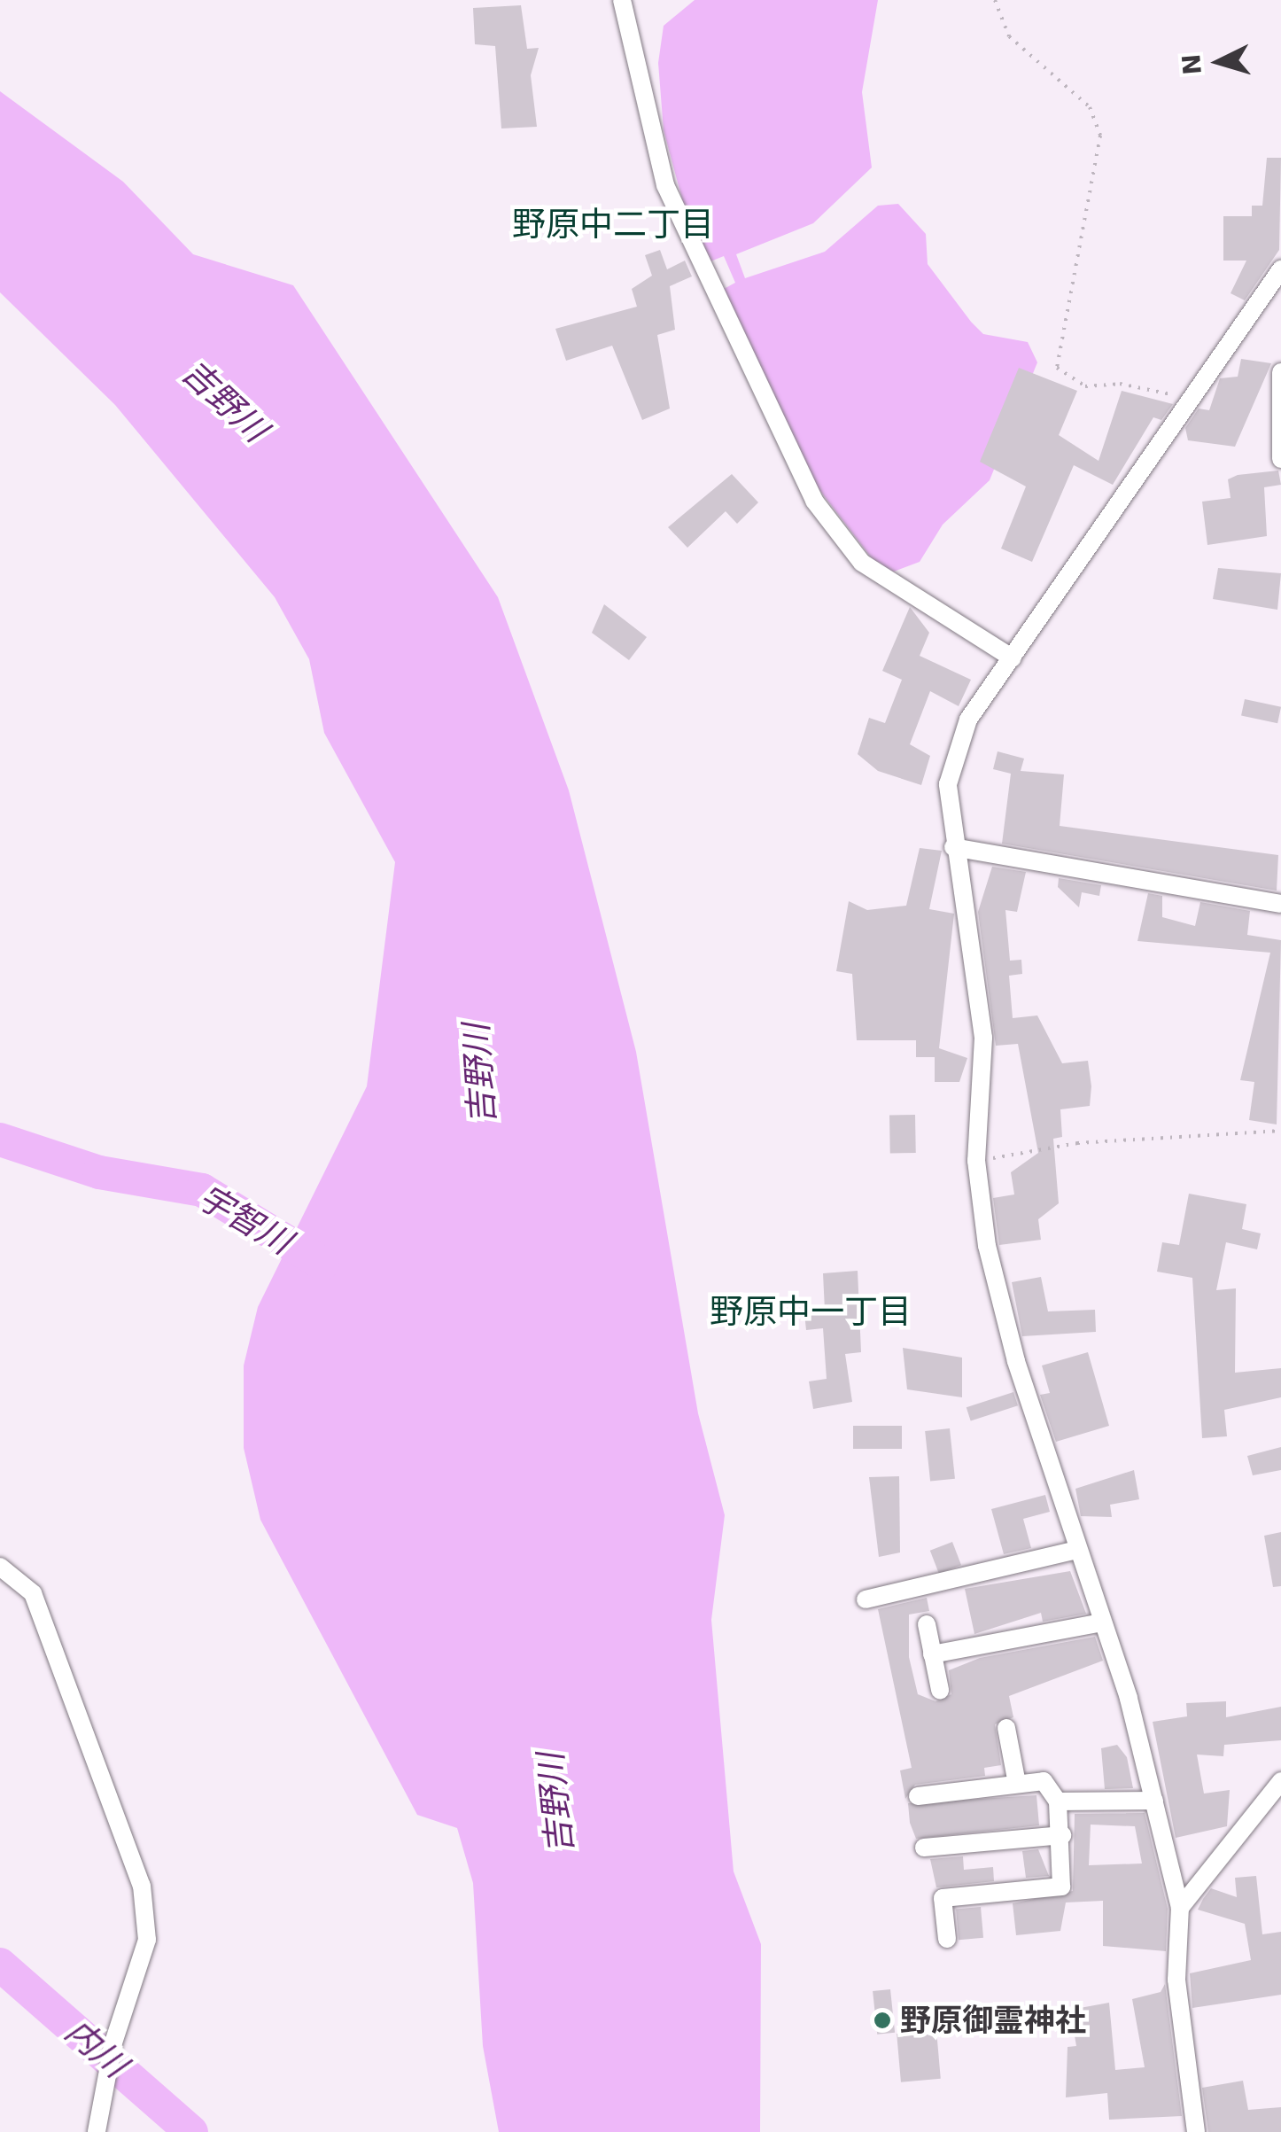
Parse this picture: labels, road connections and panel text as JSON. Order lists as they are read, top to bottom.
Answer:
{
  "districts": ["野原中二丁目", "野原中一丁目"],
  "water": ["吉野川", "宇智川", "内川"],
  "places": ["野原御霊神社"],
  "north": "left"
}
